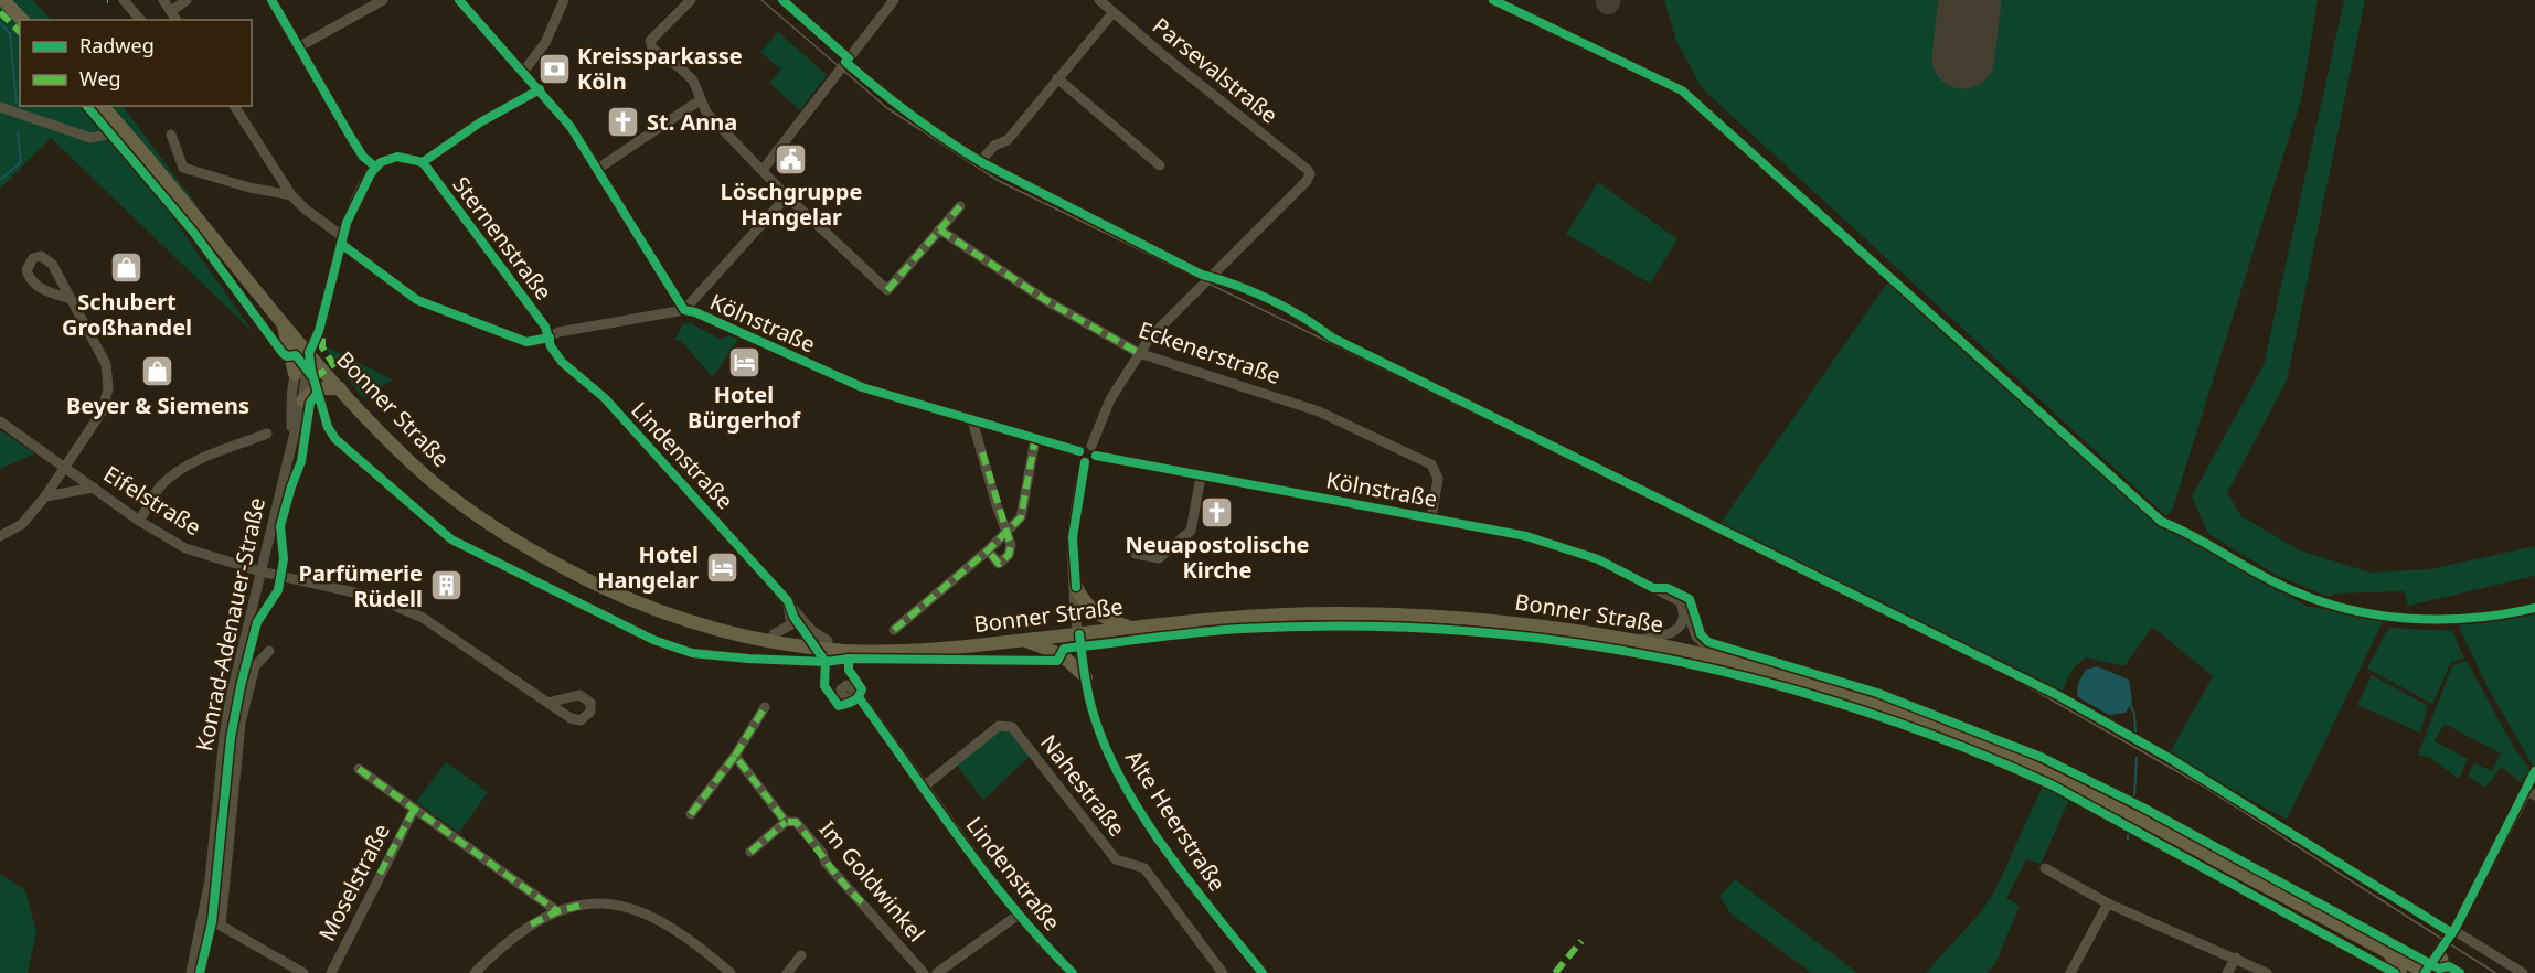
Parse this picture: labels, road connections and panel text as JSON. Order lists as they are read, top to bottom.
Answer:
{
  "streets": {
    "main road": ["Bonner Straße"],
    "street": [
      "Parsevalstraße",
      "Sternenstraße",
      "Kölnstraße",
      "Eckenerstraße",
      "Lindenstraße",
      "Eifelstraße",
      "Konrad-Adenauer-Straße",
      "Nahestraße",
      "Alte Heerstraße",
      "Im Goldwinkel",
      "Moselstraße"
    ]
  },
  "crossings": [
    ["Parsevalstraße", "Eckenerstraße"],
    ["Sternenstraße", "Lindenstraße"],
    ["Kölnstraße", "Eckenerstraße"],
    ["Bonner Straße", "Lindenstraße"],
    ["Bonner Straße", "Konrad-Adenauer-Straße"],
    ["Bonner Straße", "Alte Heerstraße"],
    ["Lindenstraße", "Nahestraße"],
    ["Eifelstraße", "Konrad-Adenauer-Straße"]
  ],
  "places": {
    "bank": ["Kreissparkasse Köln"],
    "church": ["St. Anna", "Neuapostolische Kirche"],
    "public building": ["Löschgruppe Hangelar"],
    "shop": ["Schubert Großhandel", "Beyer & Siemens"],
    "hotel": ["Hotel Bürgerhof", "Hotel Hangelar"],
    "building": ["Parfümerie Rüdell"]
  },
  "legend": ["Radweg", "Weg"]
}
